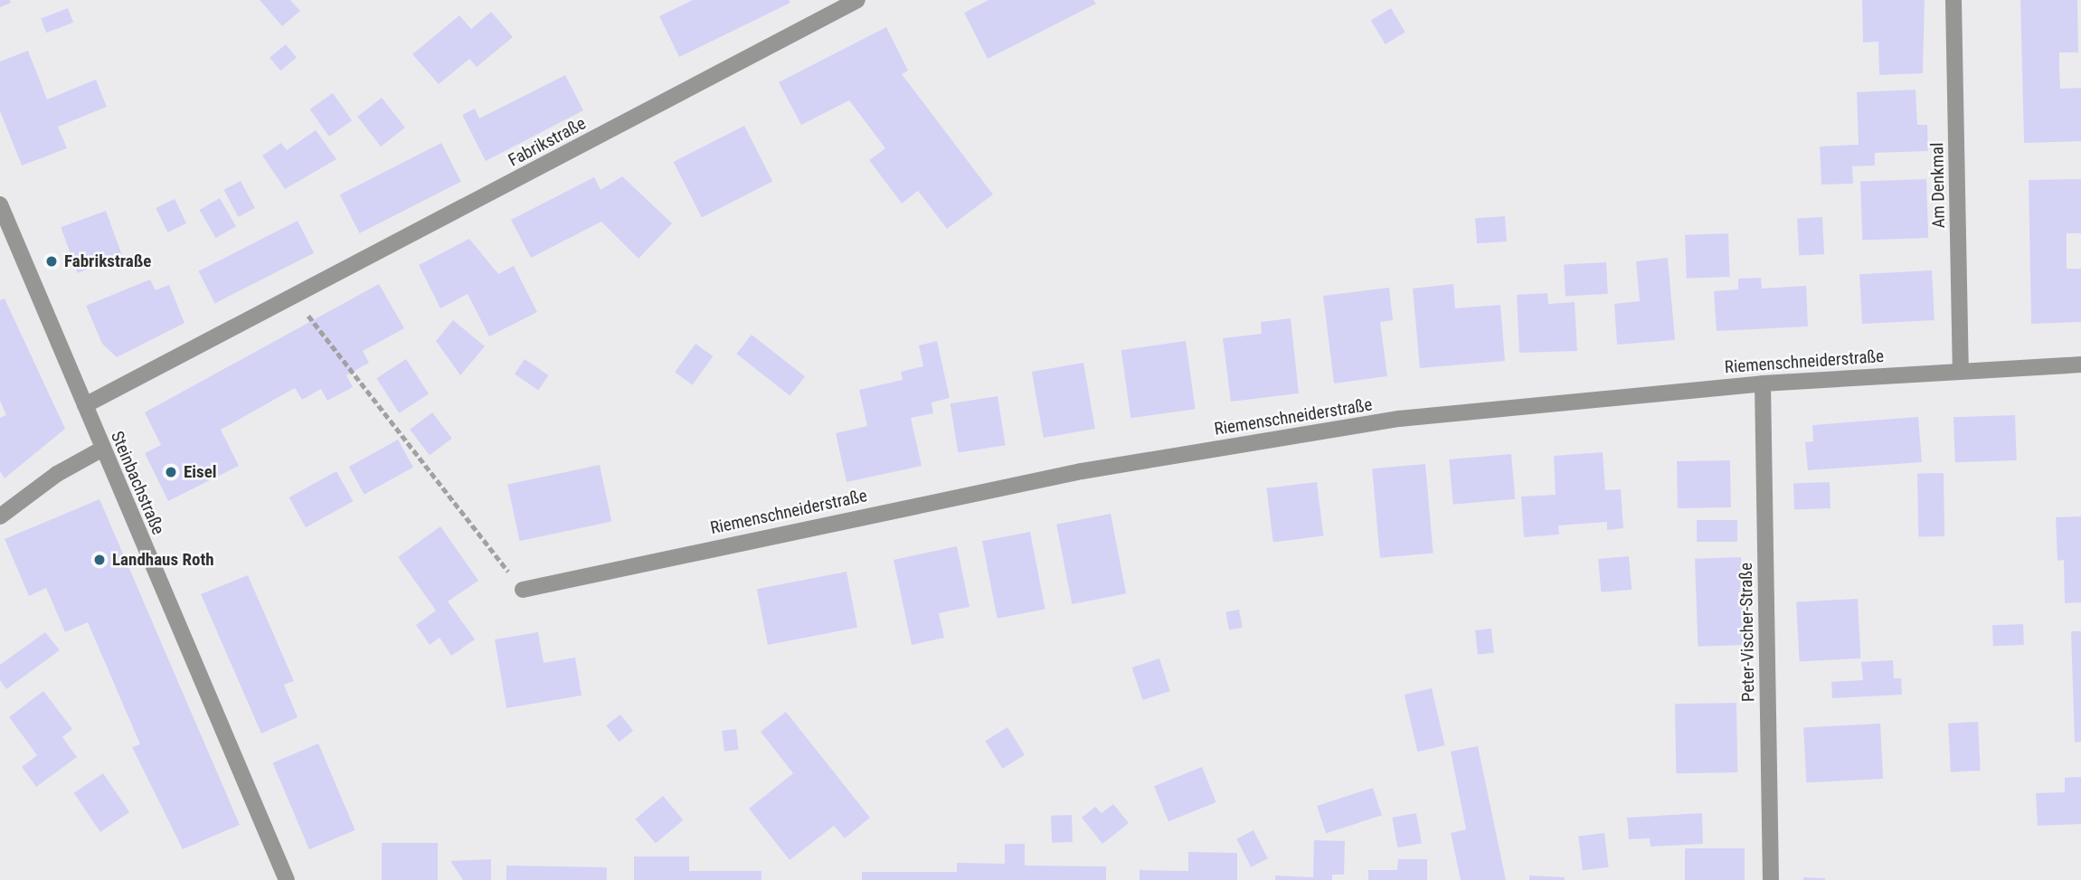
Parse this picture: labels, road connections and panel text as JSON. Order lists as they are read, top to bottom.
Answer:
{
  "streets": {
    "street": [
      "Fabrikstraße",
      "Am Denkmal",
      "Riemenschneiderstraße",
      "Steinbachstraße",
      "Peter-Vischer-Straße"
    ]
  },
  "crossings": [
    ["Fabrikstraße", "Steinbachstraße"],
    ["Am Denkmal", "Riemenschneiderstraße"],
    ["Riemenschneiderstraße", "Peter-Vischer-Straße"]
  ],
  "places": ["Fabrikstraße", "Eisel", "Landhaus Roth"]
}
